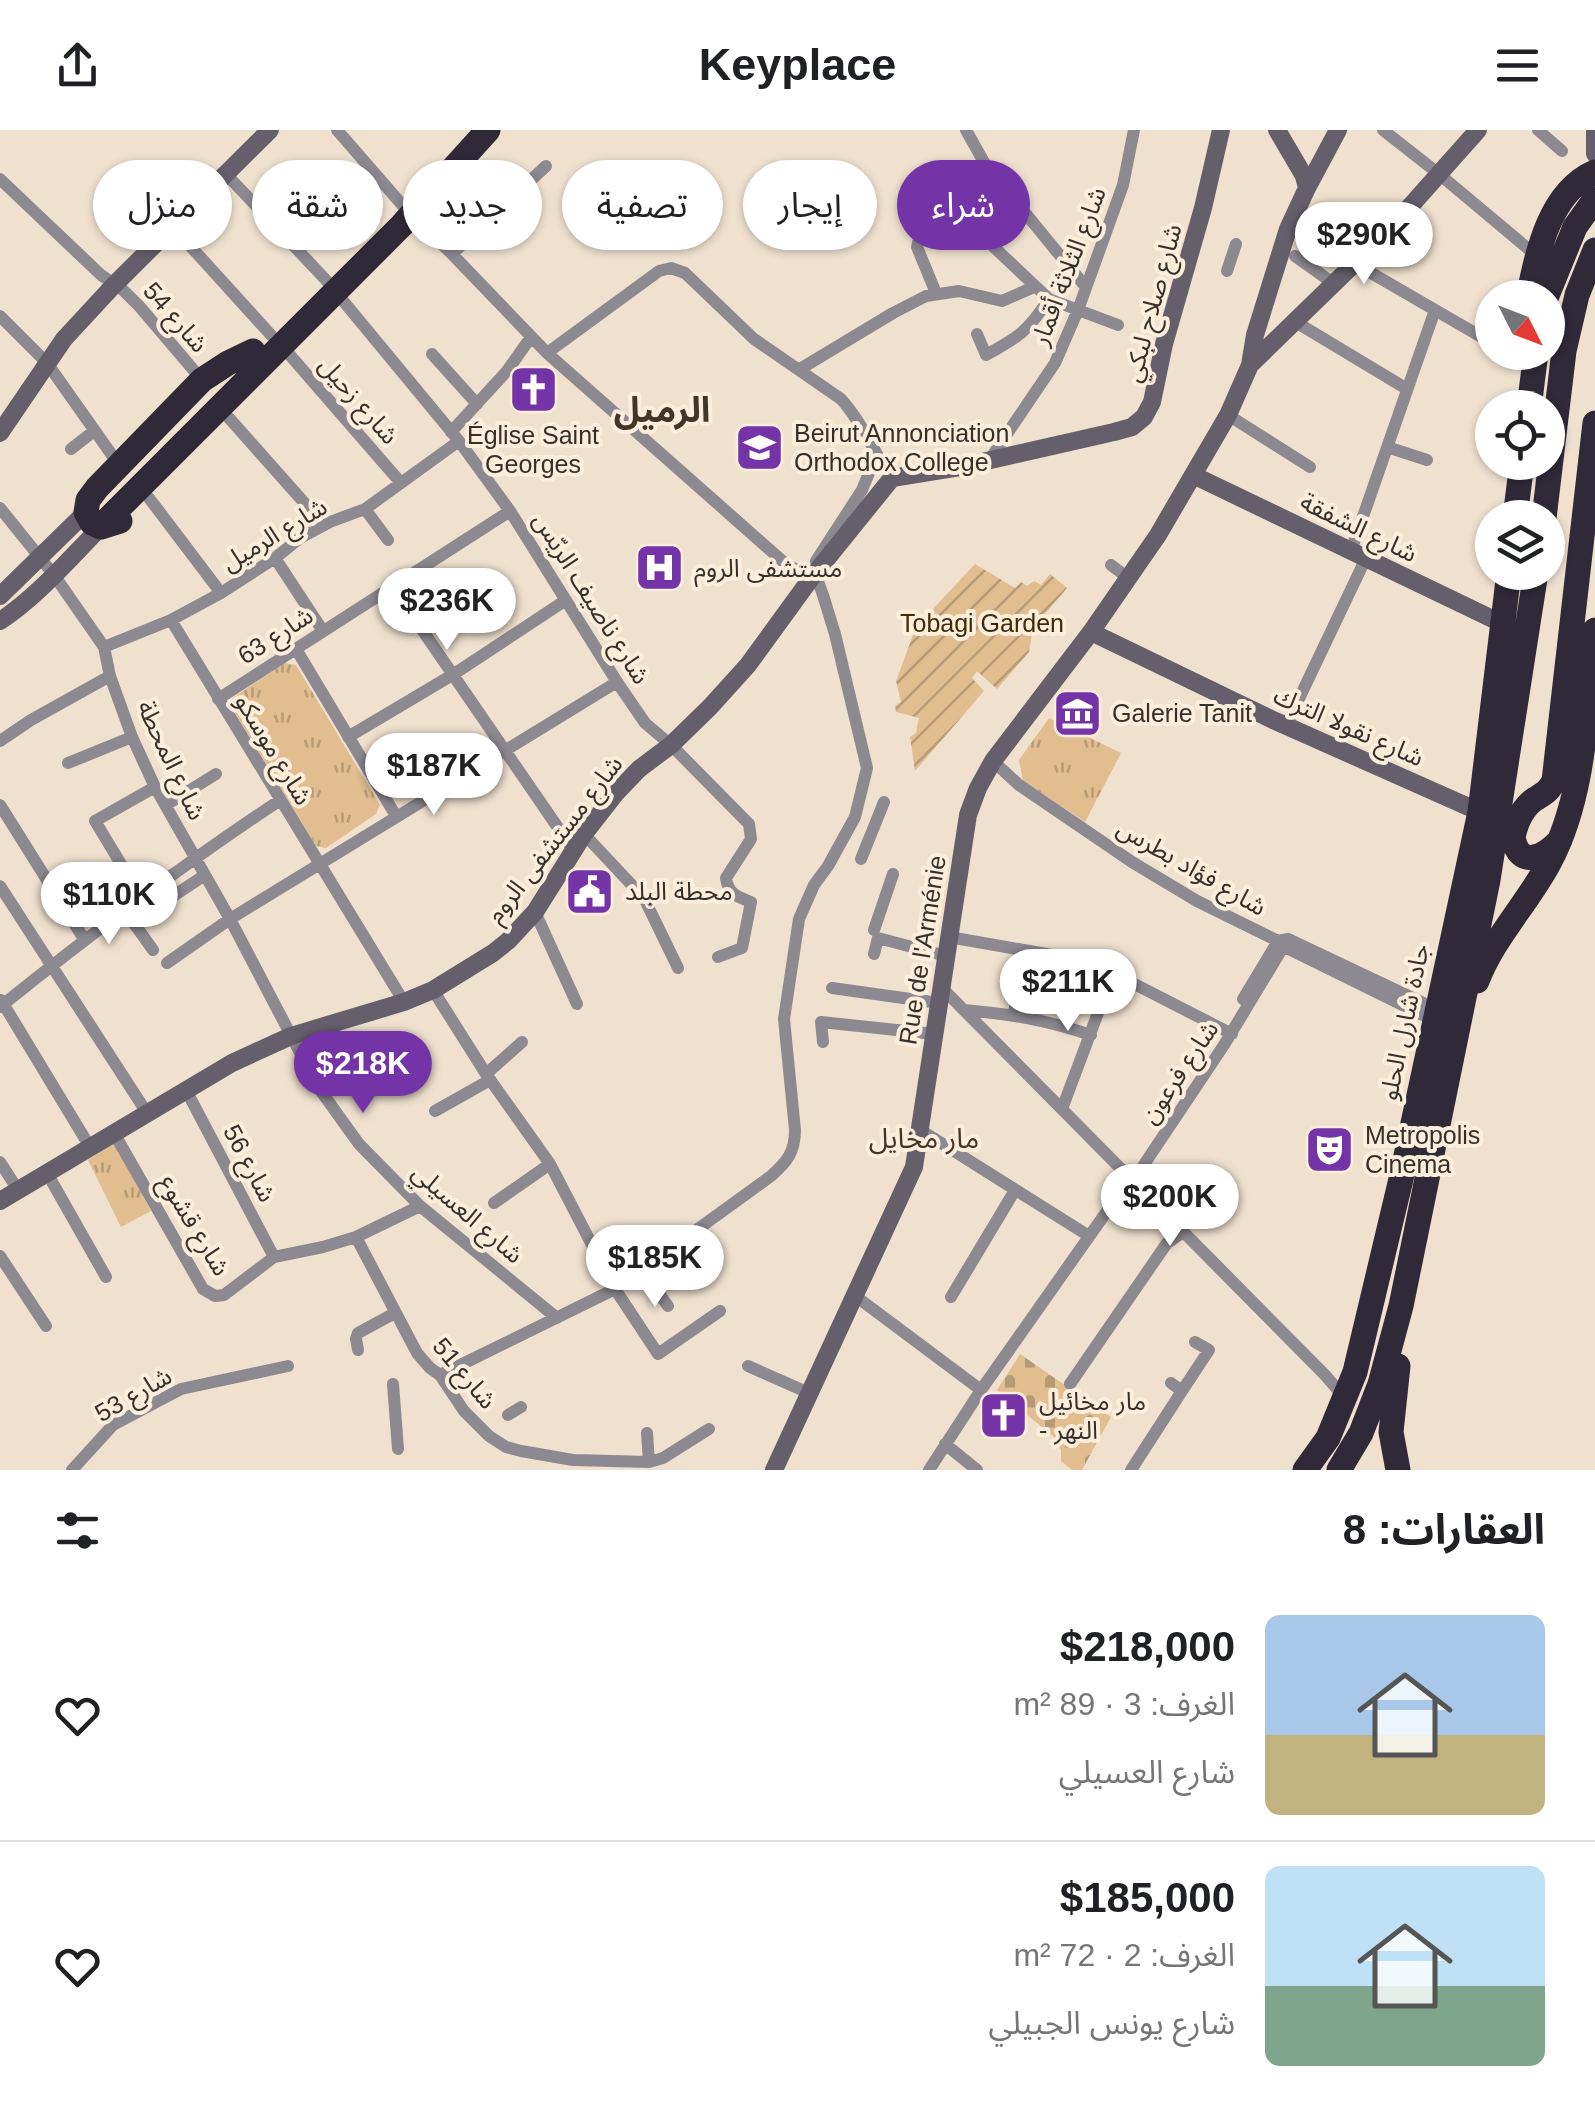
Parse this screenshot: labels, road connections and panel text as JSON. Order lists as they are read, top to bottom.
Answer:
{
  "streets": {
    "highway": ["جادة شارل الحلو"],
    "street": [
      "شارع الثلاثة أقمار",
      "شارع صلاح لبكي",
      "شارع 54",
      "شارع زحيل",
      "شارع الشفقة",
      "شارع الرميل",
      "شارع ناصيف الريّس",
      "شارع 63",
      "شارع نقولا الترك",
      "شارع موسكو",
      "شارع المحطة",
      "شارع مستشفى الروم",
      "شارع فؤاد بطرس",
      "Rue de l'Arménie",
      "شارع فرعون",
      "شارع 56",
      "شارع العسيلي",
      "شارع قشوع",
      "شارع 51",
      "شارع 53"
    ]
  },
  "crossings": [
    ["شارع الثلاثة أقمار", "شارع صلاح لبكي"],
    ["شارع صلاح لبكي", "شارع مستشفى الروم"],
    ["شارع زحيل", "شارع الرميل"],
    ["شارع الشفقة", "Rue de l'Arménie"],
    ["شارع الشفقة", "جادة شارل الحلو"],
    ["شارع الرميل", "شارع ناصيف الريّس"],
    ["شارع الرميل", "شارع موسكو"],
    ["شارع الرميل", "شارع المحطة"],
    ["شارع ناصيف الريّس", "شارع 63"],
    ["شارع ناصيف الريّس", "شارع مستشفى الروم"],
    ["شارع 63", "شارع موسكو"],
    ["شارع نقولا الترك", "Rue de l'Arménie"],
    ["شارع نقولا الترك", "جادة شارل الحلو"],
    ["شارع موسكو", "شارع مستشفى الروم"],
    ["شارع المحطة", "شارع مستشفى الروم"],
    ["شارع المحطة", "شارع العسيلي"],
    ["شارع مستشفى الروم", "شارع 56"],
    ["شارع مستشفى الروم", "شارع العسيلي"],
    ["شارع مستشفى الروم", "شارع قشوع"],
    ["شارع فؤاد بطرس", "Rue de l'Arménie"],
    ["شارع فؤاد بطرس", "جادة شارل الحلو"],
    ["شارع فؤاد بطرس", "شارع فرعون"],
    ["شارع 56", "شارع قشوع"],
    ["شارع العسيلي", "شارع قشوع"],
    ["شارع قشوع", "شارع 51"]
  ],
  "districts": ["الرميل", "مار مخايل"],
  "parks": ["Tobagi Garden"],
  "places": {
    "church": ["Église Saint Georges", "مار مخائيل - النهر"],
    "school or university": ["Beirut Annonciation Orthodox College"],
    "hospital": ["مستشفى الروم"],
    "museum": ["Galerie Tanit"],
    "public building": ["محطة البلد"],
    "theatre": ["Metropolis Cinema"]
  },
  "north": "bottom right",
  "page": {
    "header": "Keyplace",
    "chip": [
      "شراء",
      "إيجار",
      "تصفية",
      "جديد",
      "شقة",
      "منزل"
    ],
    "price": [
      "$290K",
      "$236K",
      "$187K",
      "$110K",
      "$211K",
      "$218K",
      "$200K",
      "$185K"
    ],
    "heading": "العقارات: 8",
    "list": [
      {
        "name": "$218,000",
        "note": "الغرف: 3 · 89 m² · شارع العسيلي"
      },
      {
        "name": "$185,000",
        "note": "الغرف: 2 · 72 m² · شارع يونس الجبيلي"
      }
    ]
  }
}
